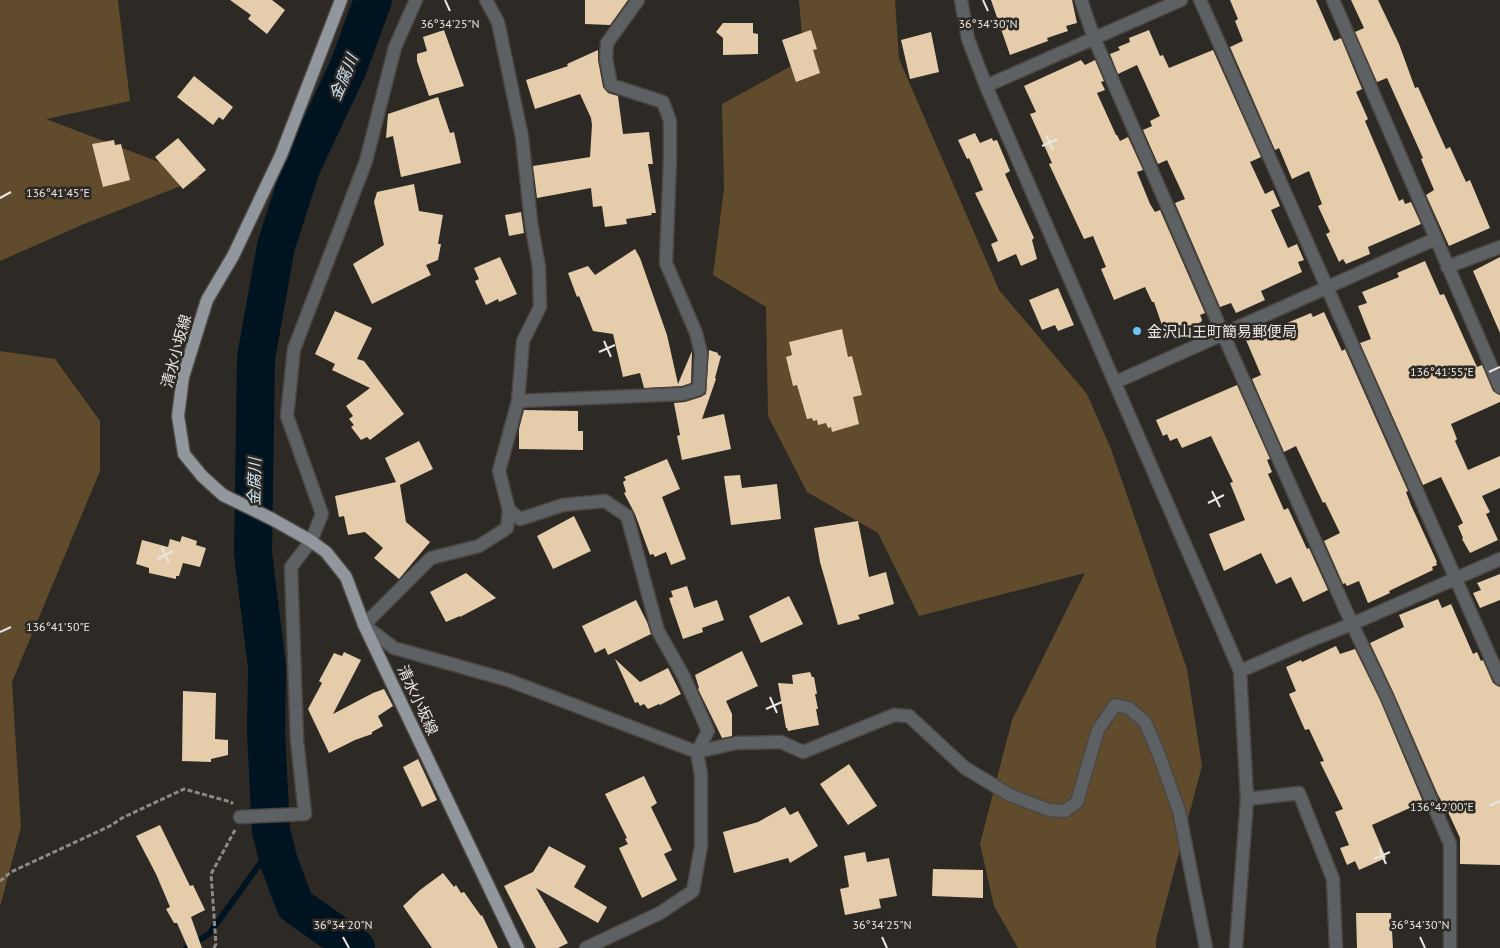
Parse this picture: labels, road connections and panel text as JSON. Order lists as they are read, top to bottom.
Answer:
{
  "streets": {
    "main road": ["清水小坂線"]
  },
  "water": ["金腐川"],
  "places": ["金沢山王町簡易郵便局"],
  "coordinates": [
    "36°34'25\"N",
    "36°34'30\"N",
    "136°41'45\"E",
    "136°41'55\"E",
    "136°41'50\"E",
    "136°42'00\"E",
    "36°34'20\"N"
  ]
}
